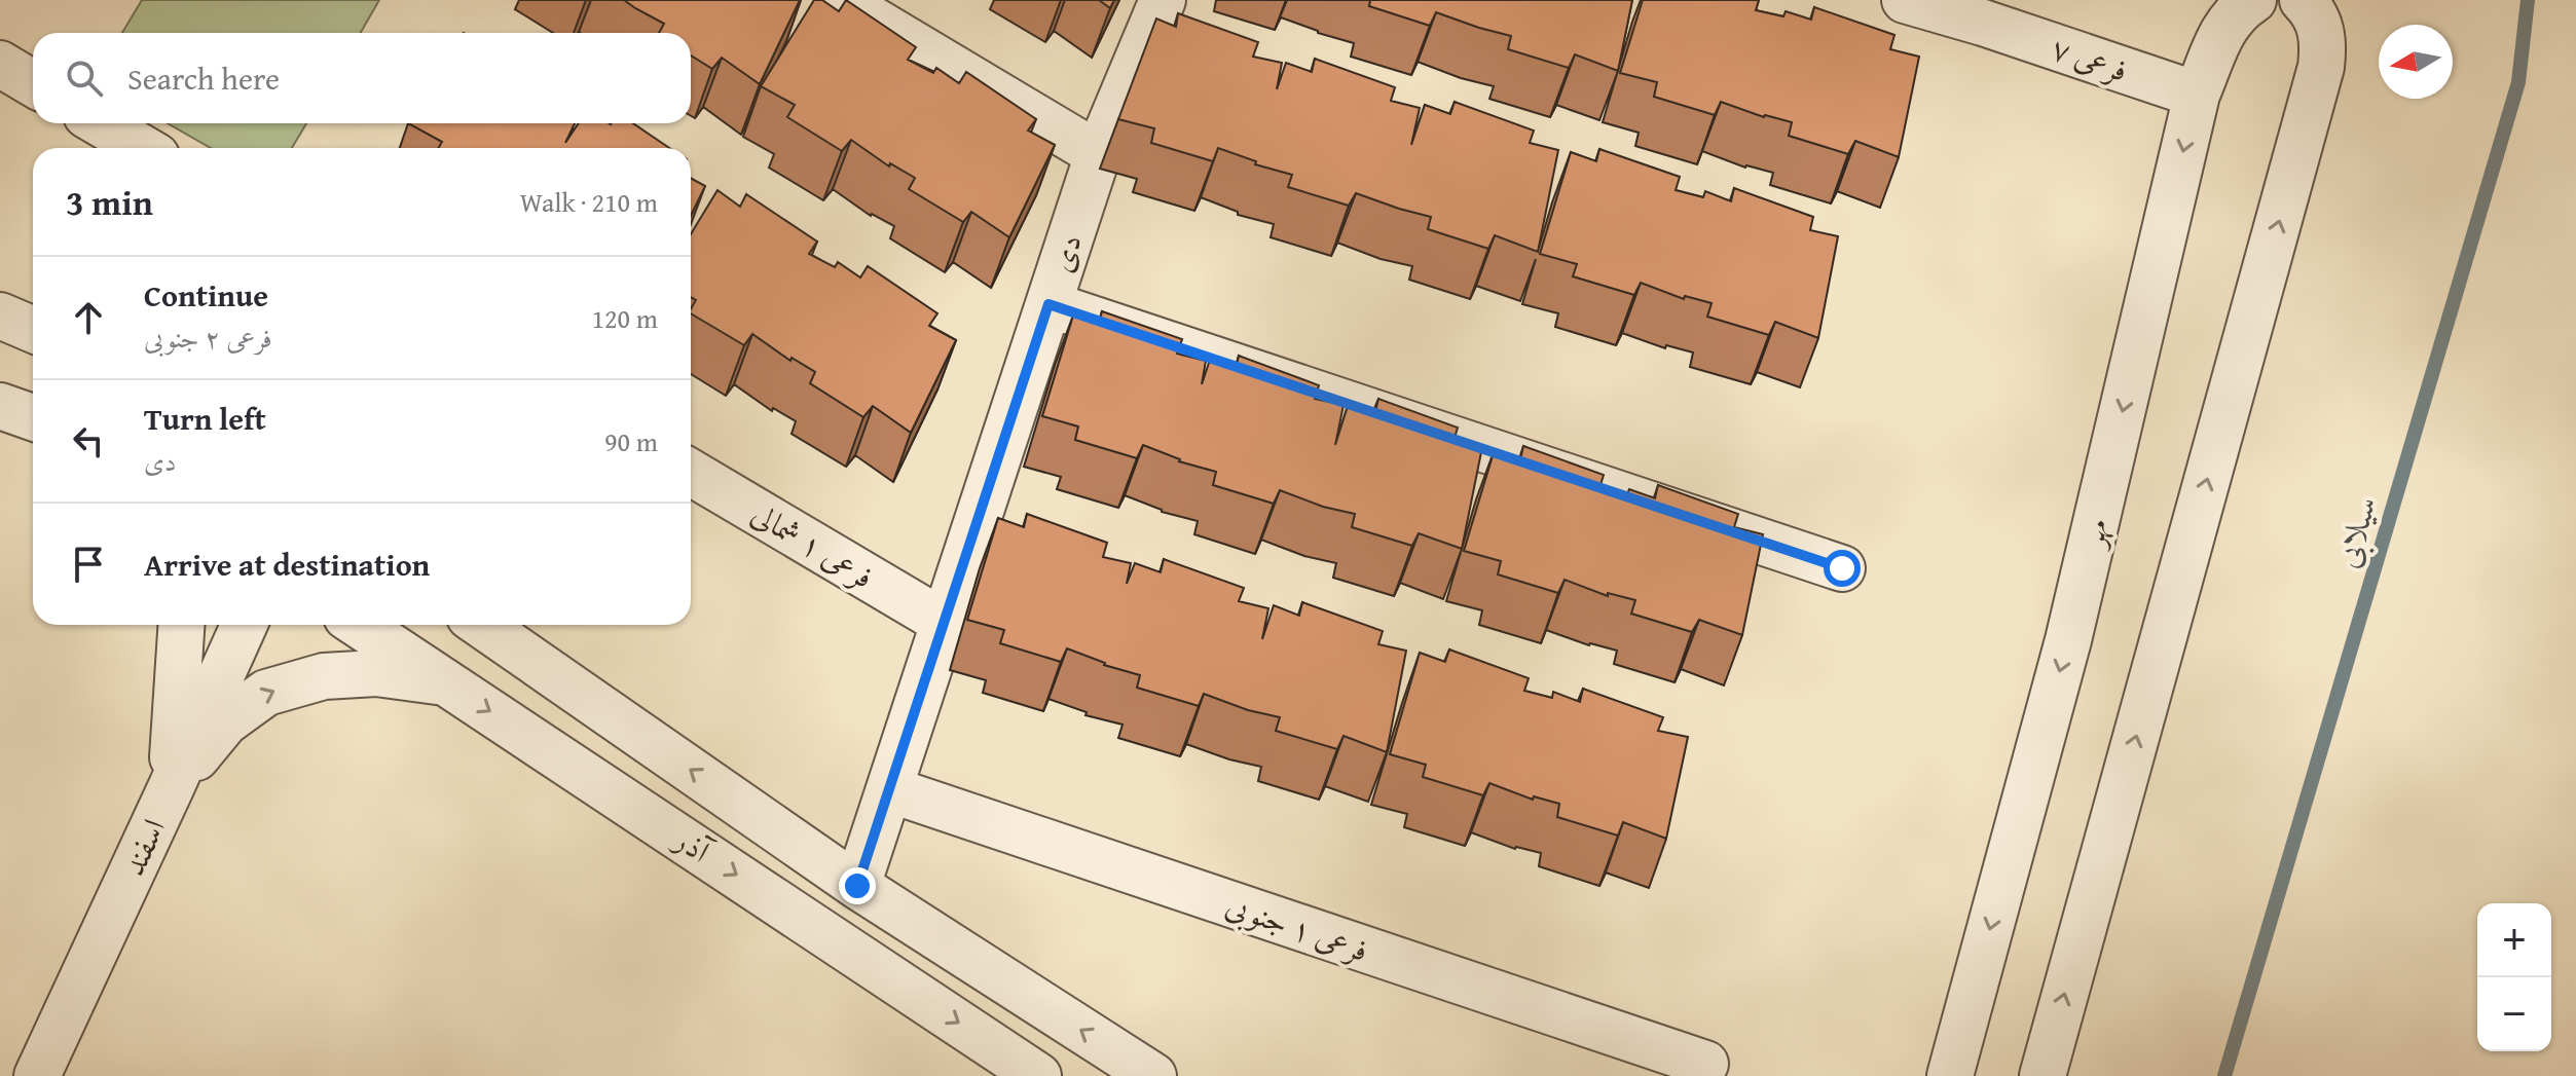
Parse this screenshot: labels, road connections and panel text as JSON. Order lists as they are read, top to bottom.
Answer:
{
  "streets": {
    "street": [
      "فرعی ۷",
      "دی",
      "مهر",
      "فرعی ۱ شمالی",
      "آذر",
      "اسفند",
      "فرعی ۱ جنوبی"
    ]
  },
  "crossings": [
    ["فرعی ۷", "مهر"],
    ["دی", "فرعی ۱ شمالی"],
    ["دی", "آذر"],
    ["دی", "فرعی ۱ جنوبی"]
  ],
  "water": ["سیلابی"],
  "north": "left",
  "page": {
    "search": "Search here",
    "heading": ["3 min", "Walk · 210 m"],
    "list": [
      ["Continue", "فرعی ۲ جنوبی", "120 m"],
      ["Turn left", "دی", "90 m"],
      "Arrive at destination"
    ],
    "map_buttons": ["+", "−"]
  }
}
